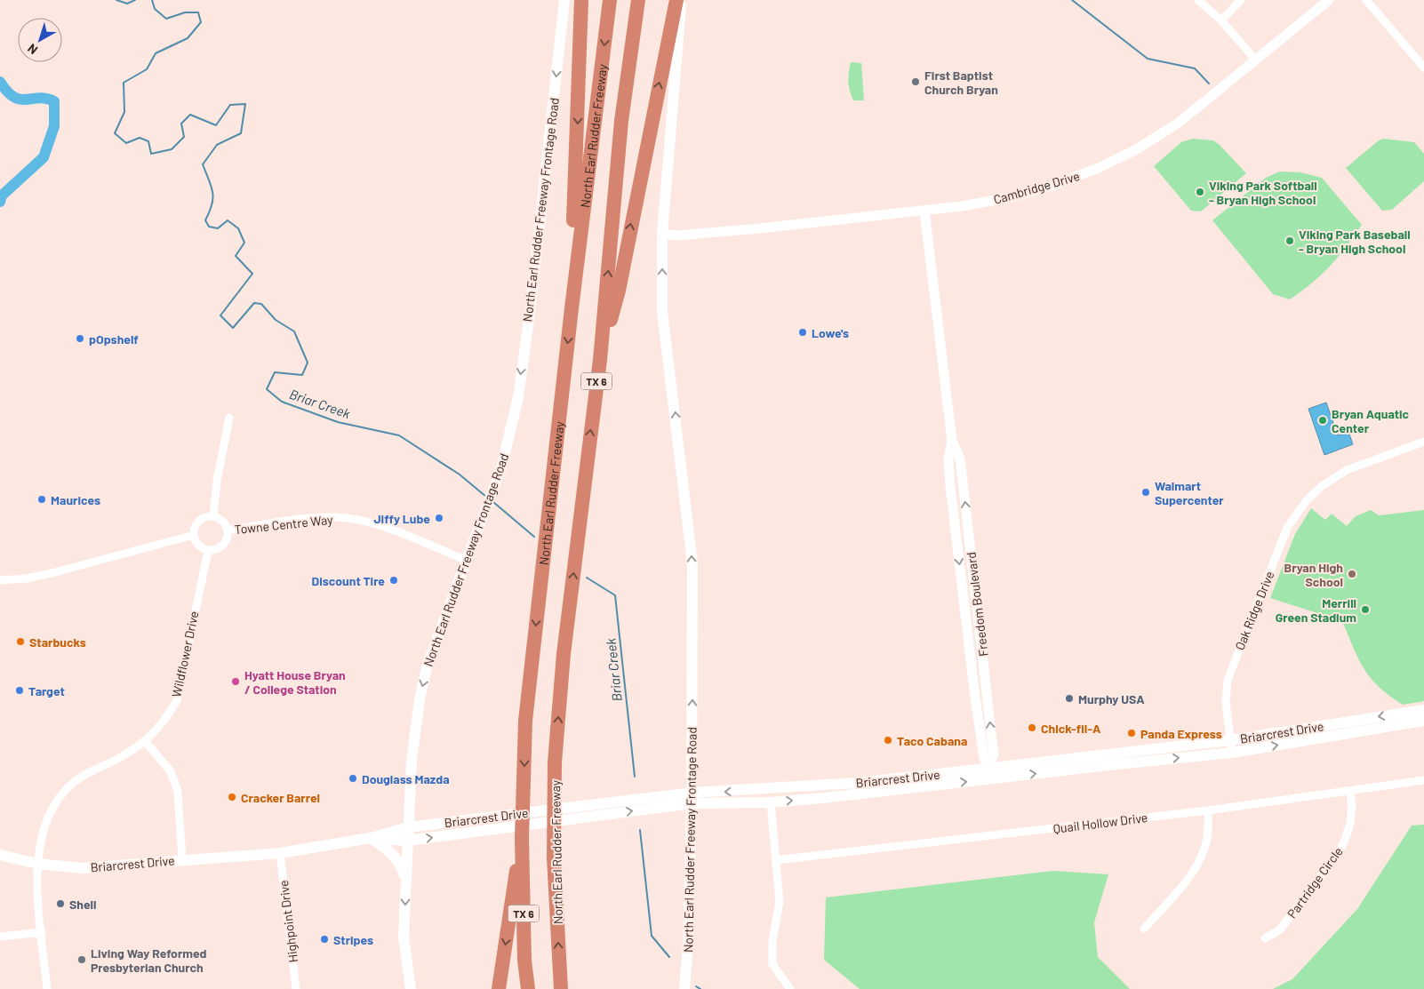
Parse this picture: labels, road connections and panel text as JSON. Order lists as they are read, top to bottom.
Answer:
{
  "streets": {
    "highway": ["North Earl Rudder Freeway", "TX 6"],
    "main road": ["North Earl Rudder Freeway Frontage Road", "Briarcrest Drive"],
    "street": [
      "Cambridge Drive",
      "Towne Centre Way",
      "Freedom Boulevard",
      "Oak Ridge Drive",
      "Wildflower Drive",
      "Quail Hollow Drive",
      "Partridge Circle",
      "Highpoint Drive"
    ]
  },
  "crossings": [
    ["Cambridge Drive", "North Earl Rudder Freeway Frontage Road"],
    ["Cambridge Drive", "Freedom Boulevard"],
    ["North Earl Rudder Freeway Frontage Road", "Towne Centre Way"],
    ["North Earl Rudder Freeway Frontage Road", "Briarcrest Drive"],
    ["Towne Centre Way", "Wildflower Drive"],
    ["Freedom Boulevard", "Briarcrest Drive"],
    ["Oak Ridge Drive", "Briarcrest Drive"],
    ["Wildflower Drive", "Briarcrest Drive"],
    ["Briarcrest Drive", "Highpoint Drive"],
    ["Quail Hollow Drive", "Partridge Circle"]
  ],
  "water": ["Briar Creek"],
  "places": [
    "First Baptist Church Bryan",
    "Viking Park Softball - Bryan High School",
    "Viking Park Baseball - Bryan High School",
    "Lowe's",
    "pOpshelf",
    "Bryan Aquatic Center",
    "Walmart Supercenter",
    "Maurices",
    "Jiffy Lube",
    "Bryan High School",
    "Discount Tire",
    "Merrill Green Stadium",
    "Starbucks",
    "Hyatt House Bryan / College Station",
    "Target",
    "Murphy USA",
    "Chick-fil-A",
    "Panda Express",
    "Taco Cabana",
    "Douglass Mazda",
    "Cracker Barrel",
    "Shell",
    "Stripes",
    "Living Way Reformed Presbyterian Church"
  ],
  "north": "bottom left"
}
